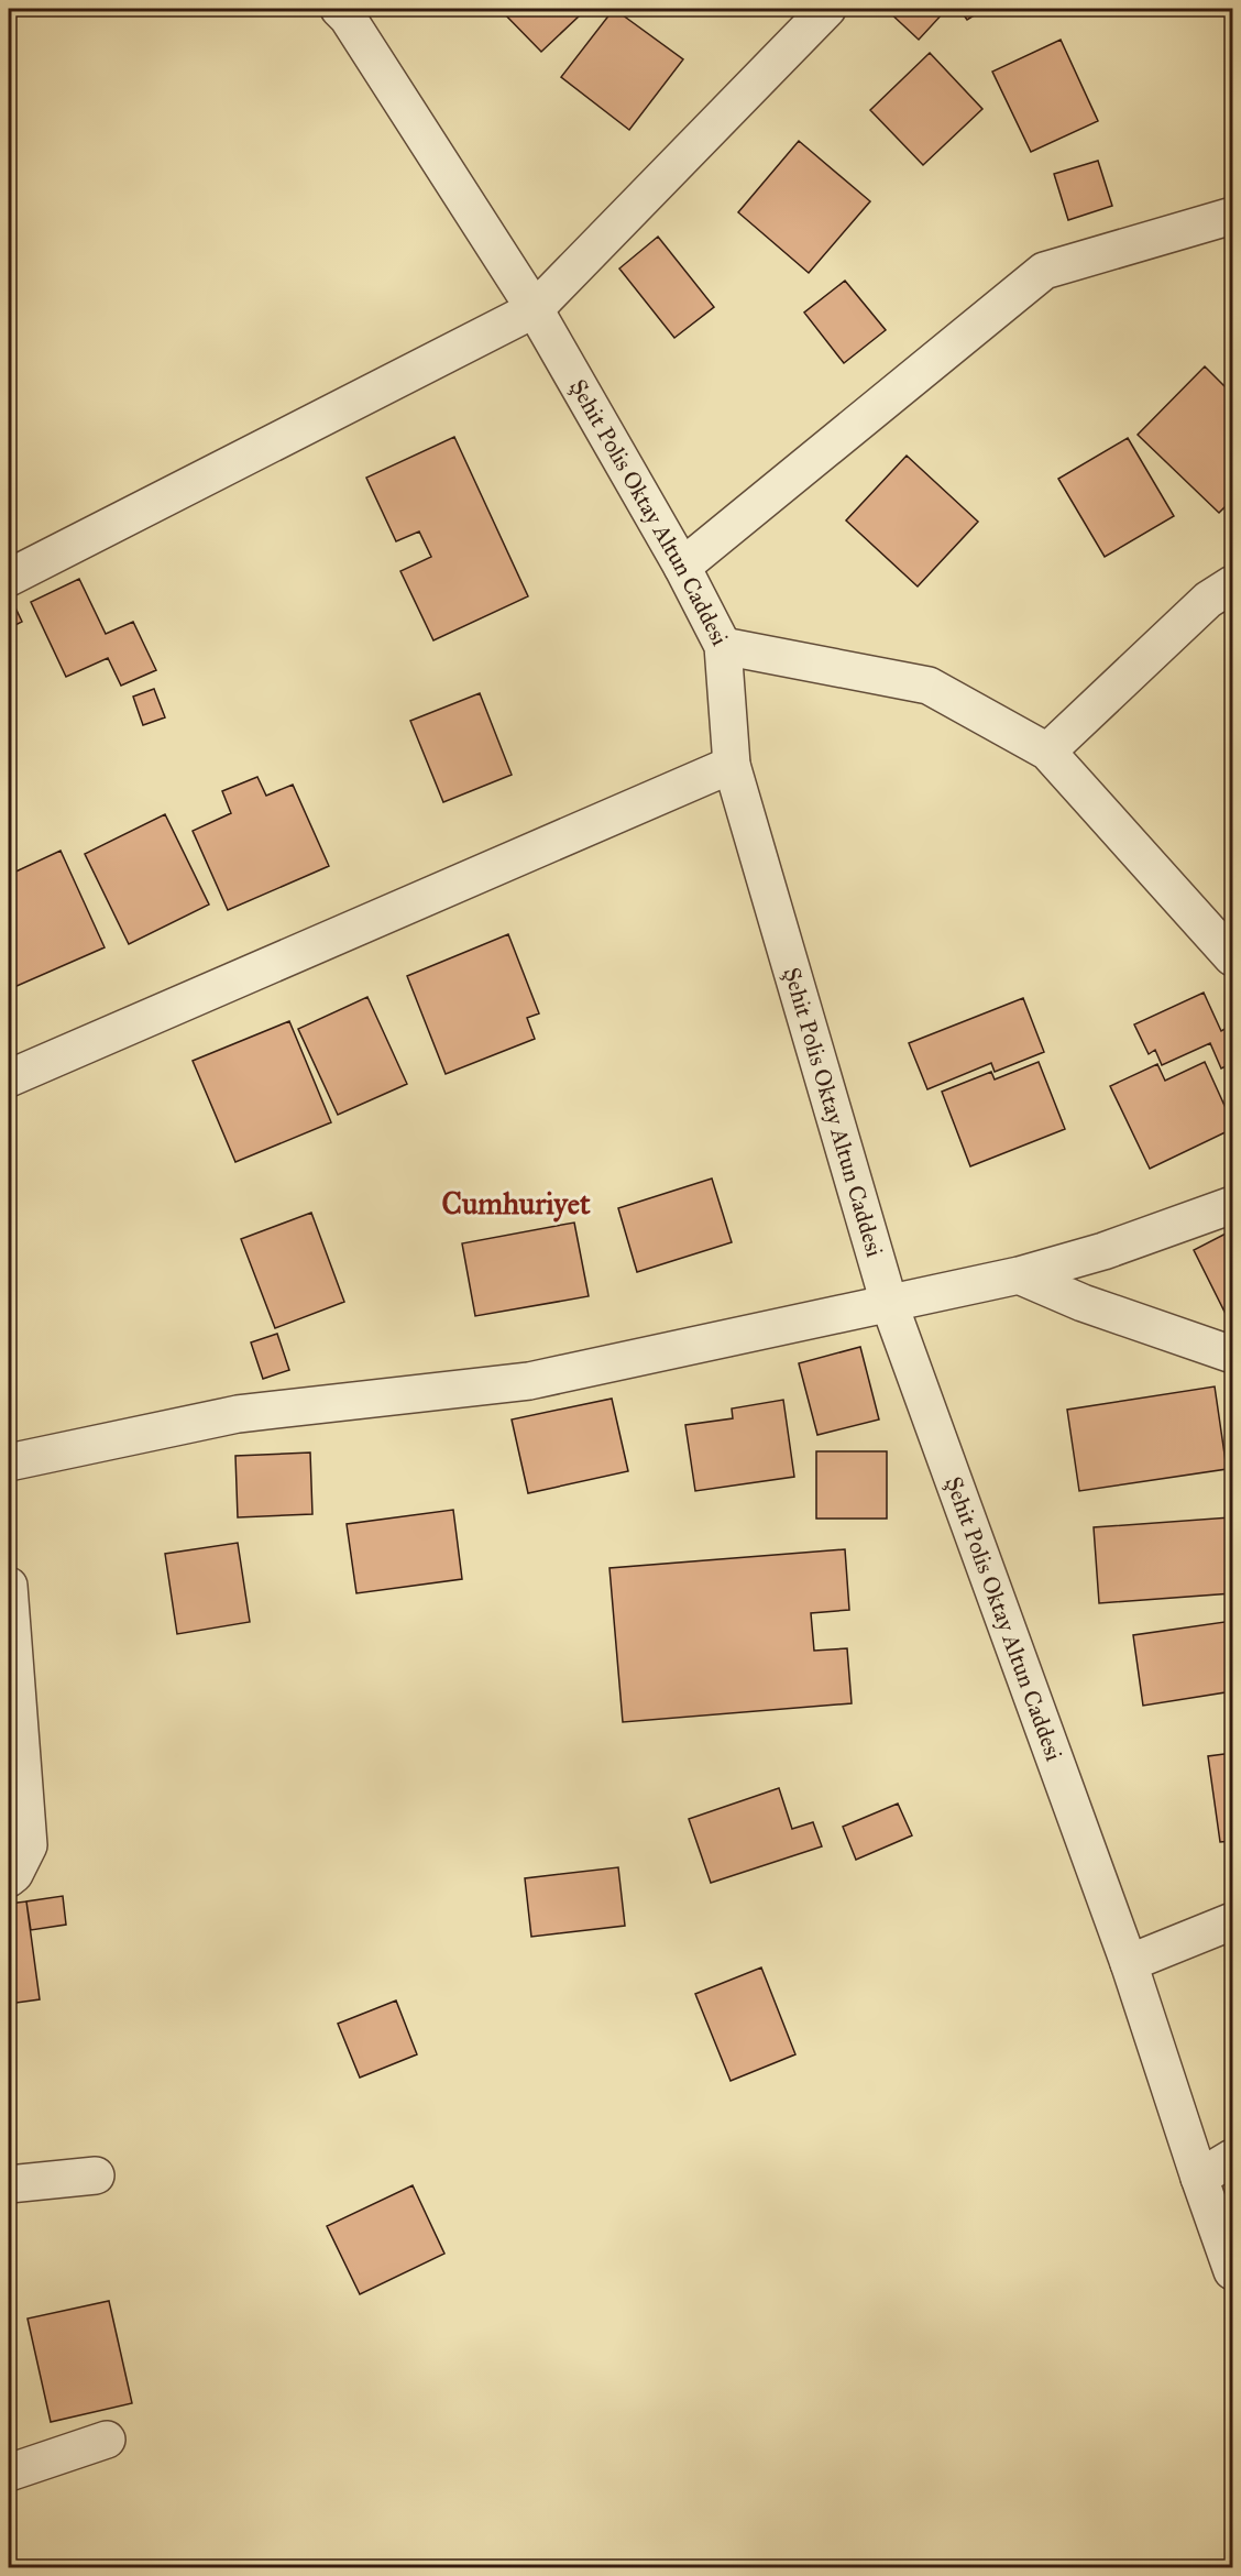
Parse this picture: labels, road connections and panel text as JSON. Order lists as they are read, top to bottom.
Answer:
{
  "streets": {
    "street": ["Şehit Polis Oktay Altun Caddesi"]
  },
  "districts": ["Cumhuriyet"]
}
